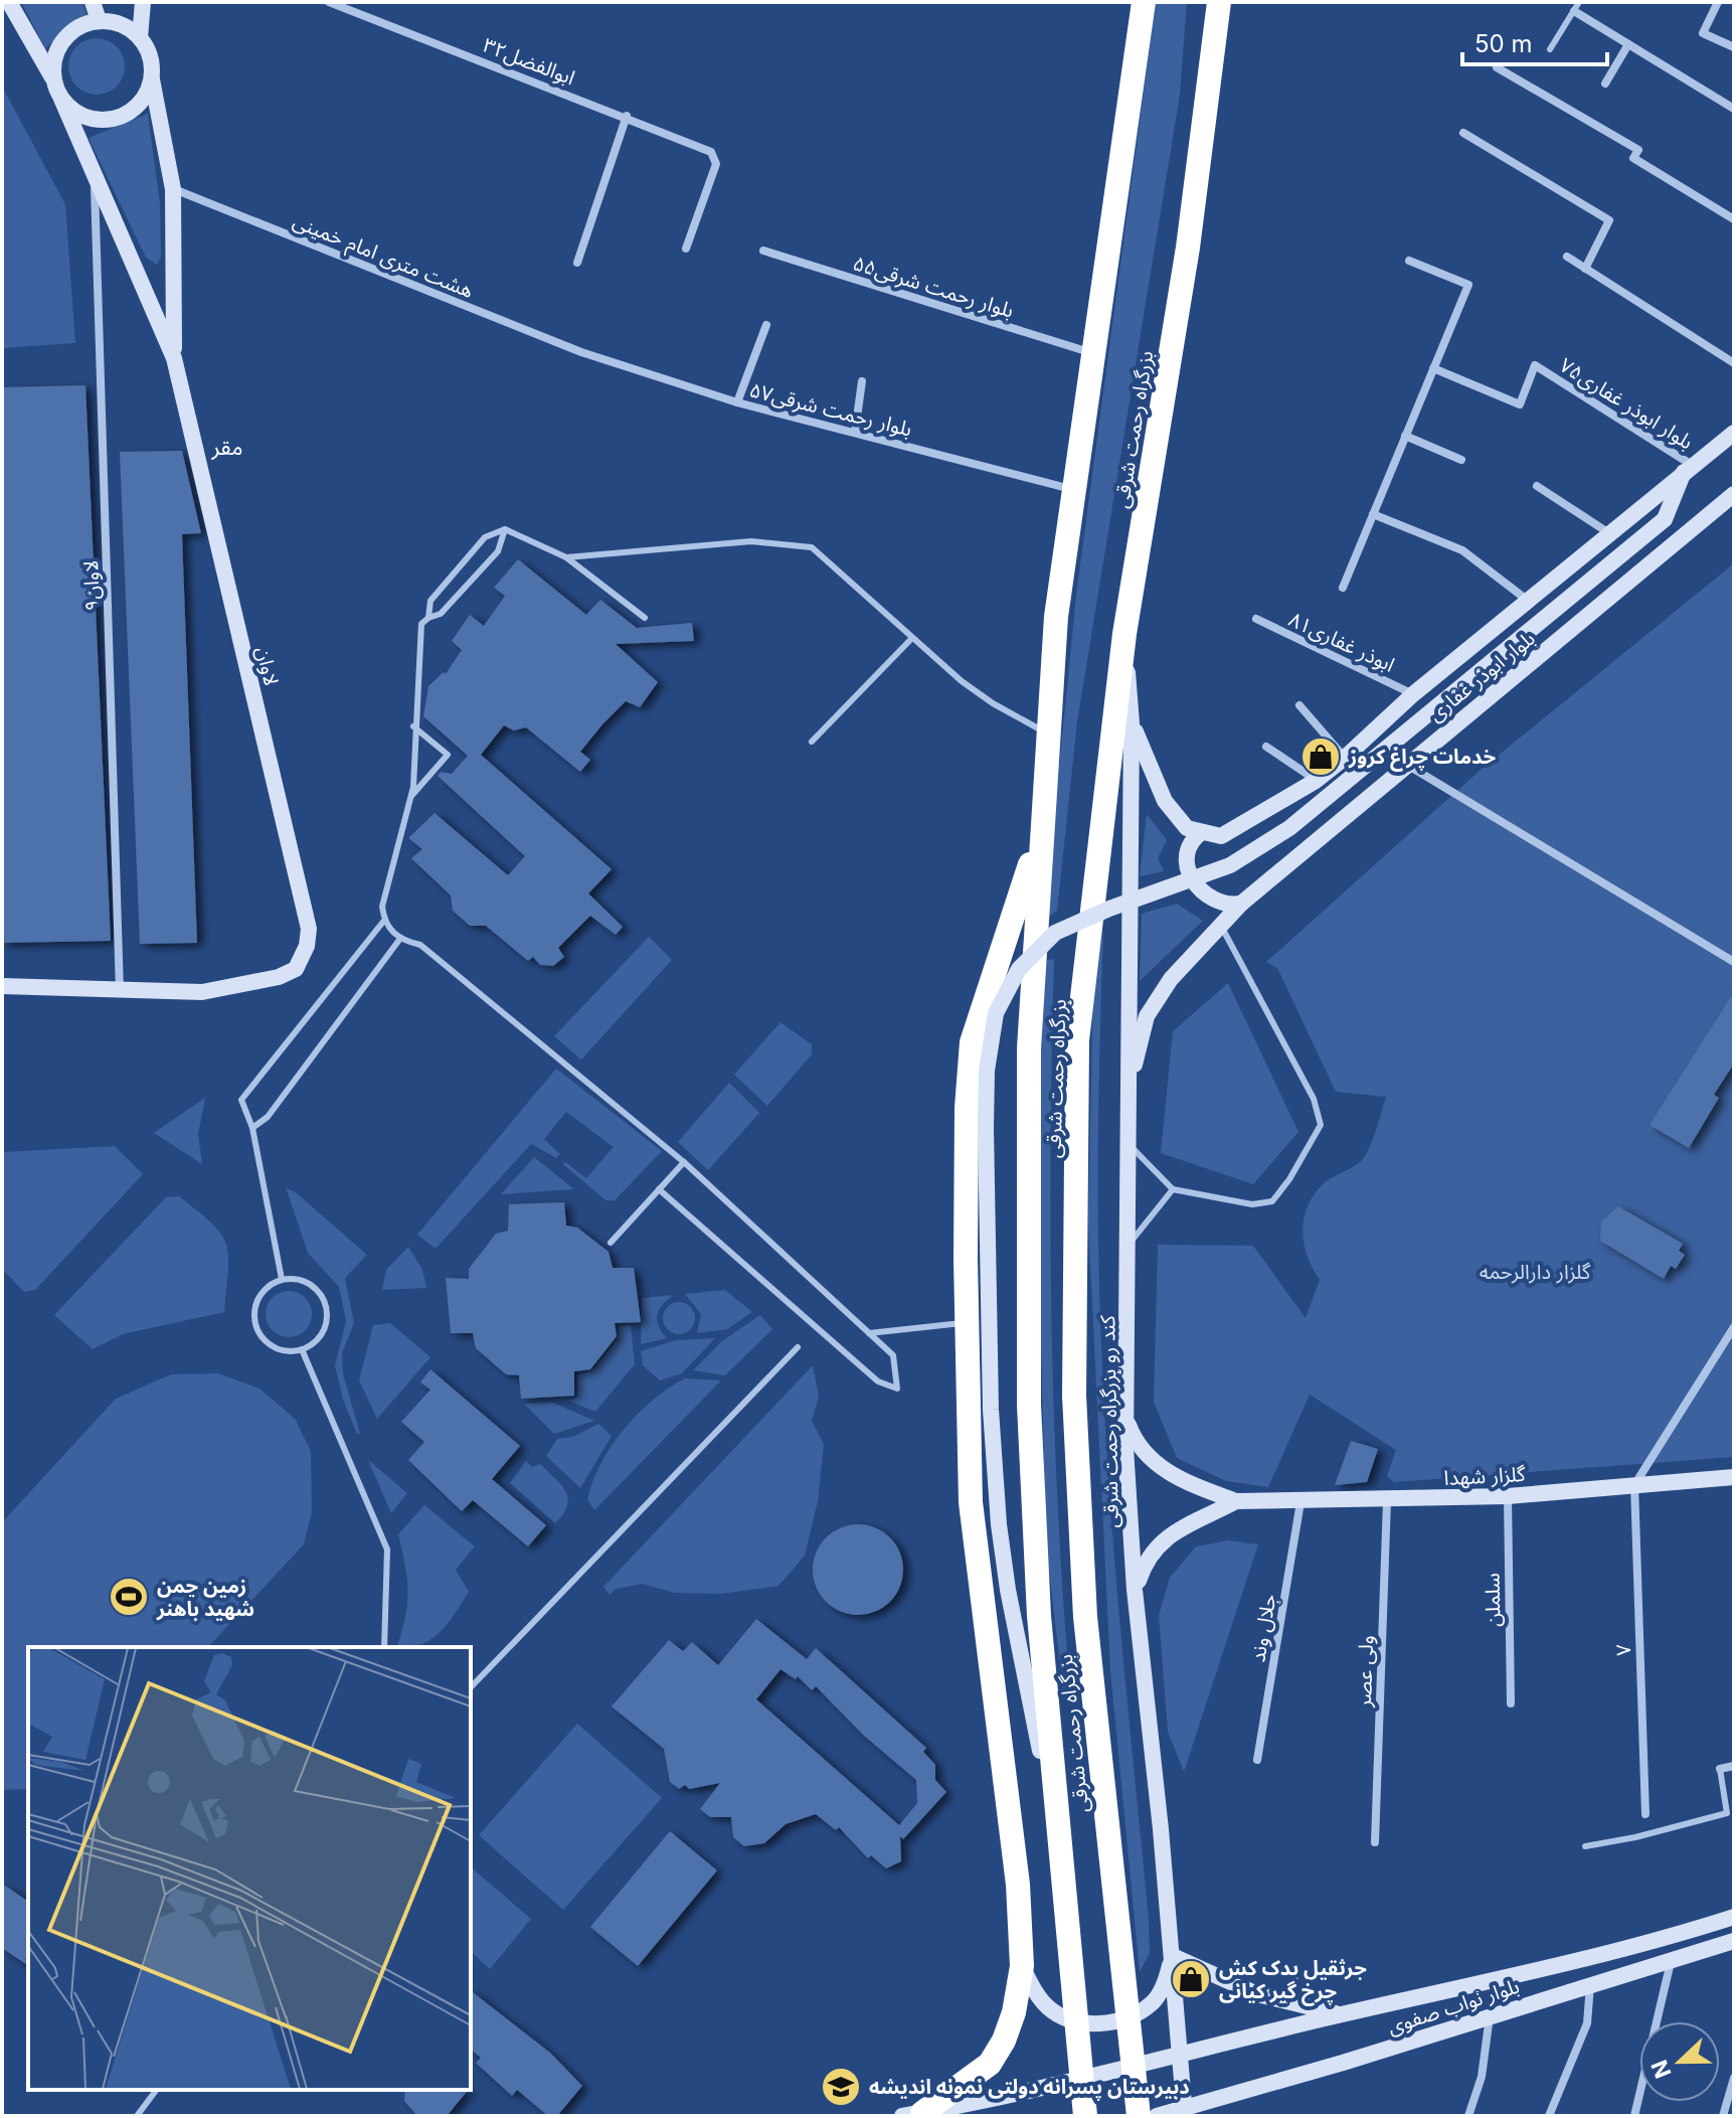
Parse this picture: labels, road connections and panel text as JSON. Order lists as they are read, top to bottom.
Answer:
{
  "streets": {
    "highway": ["بزرگراه رحمت شرقی"],
    "main road": [
      "لاوان",
      "بلوار ابوذر غفاری",
      "کند رو بزرگراه رحمت شرقی",
      "گلزار شهدا",
      "بلوار نواب صفوی"
    ],
    "street": [
      "ابوالفضل۳۲",
      "هشت متری امام خمینی",
      "بلوار رحمت شرقی۵۵",
      "بلوار ابوذر غفاری۷۵",
      "۵۷بلوار رحمت شرقی",
      "۹لاوان",
      "۸۱ابوذر غفاری",
      "سلملن",
      "جلال وند",
      "۷",
      "ولی عصر"
    ]
  },
  "crossings": [
    ["هشت متری امام خمینی", "۵۷بلوار رحمت شرقی"],
    ["بلوار رحمت شرقی۵۵", "بزرگراه رحمت شرقی"],
    ["بلوار ابوذر غفاری۷۵", "بلوار ابوذر غفاری"],
    ["۵۷بلوار رحمت شرقی", "بزرگراه رحمت شرقی"],
    ["۹لاوان", "لاوان"],
    ["۸۱ابوذر غفاری", "بلوار ابوذر غفاری"],
    ["بلوار ابوذر غفاری", "کند رو بزرگراه رحمت شرقی"],
    ["کند رو بزرگراه رحمت شرقی", "گلزار شهدا"],
    ["کند رو بزرگراه رحمت شرقی", "بلوار نواب صفوی"],
    ["گلزار شهدا", "سلملن"],
    ["گلزار شهدا", "جلال وند"],
    ["گلزار شهدا", "۷"],
    ["گلزار شهدا", "ولی عصر"]
  ],
  "districts": ["مقر"],
  "parks": ["گلزار دارالرحمه"],
  "places": {
    "shop": ["خدمات چراغ کروز", "جرثقیل یدک کش چرخ گیر کیانی"],
    "sports": ["زمین چمن شهید باهنر"],
    "school or university": ["دبیرستان پسرانه دولتی نمونه اندیشه"]
  },
  "scale_bar": "50 m",
  "north": "left"
}
